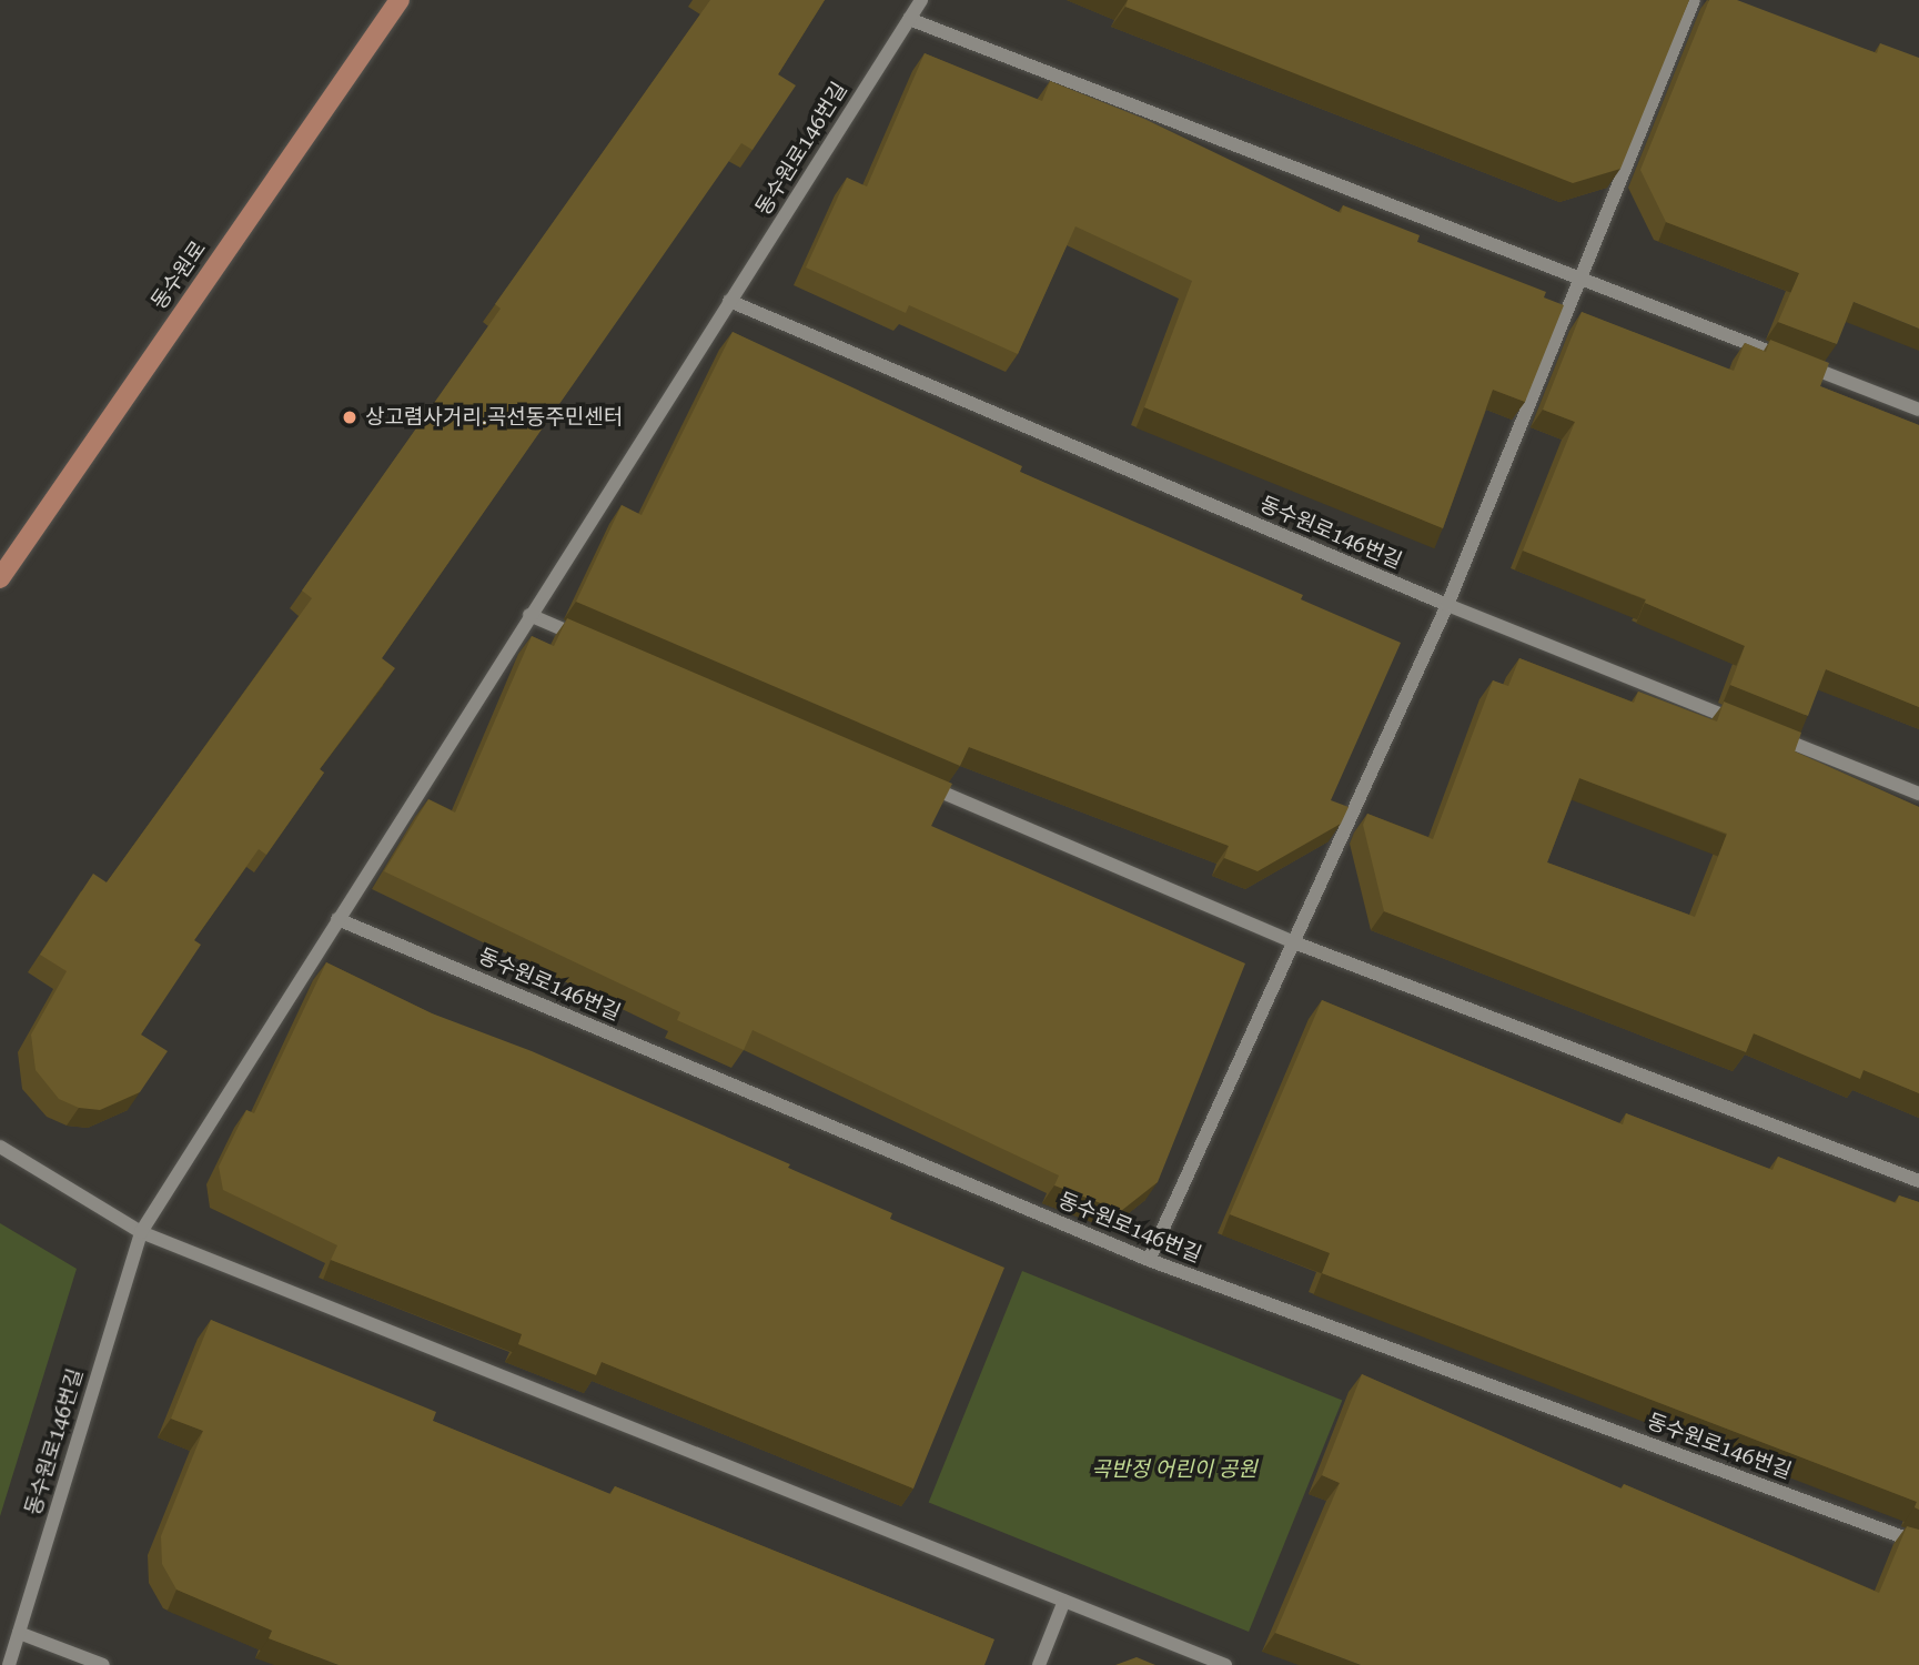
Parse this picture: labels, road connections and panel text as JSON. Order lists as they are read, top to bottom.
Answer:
{
  "streets": {
    "main road": ["동수원로"],
    "street": ["동수원로146번길"]
  },
  "parks": ["곡반정 어린이 공원"],
  "places": ["상고렴사거리.곡선동주민센터"]
}
